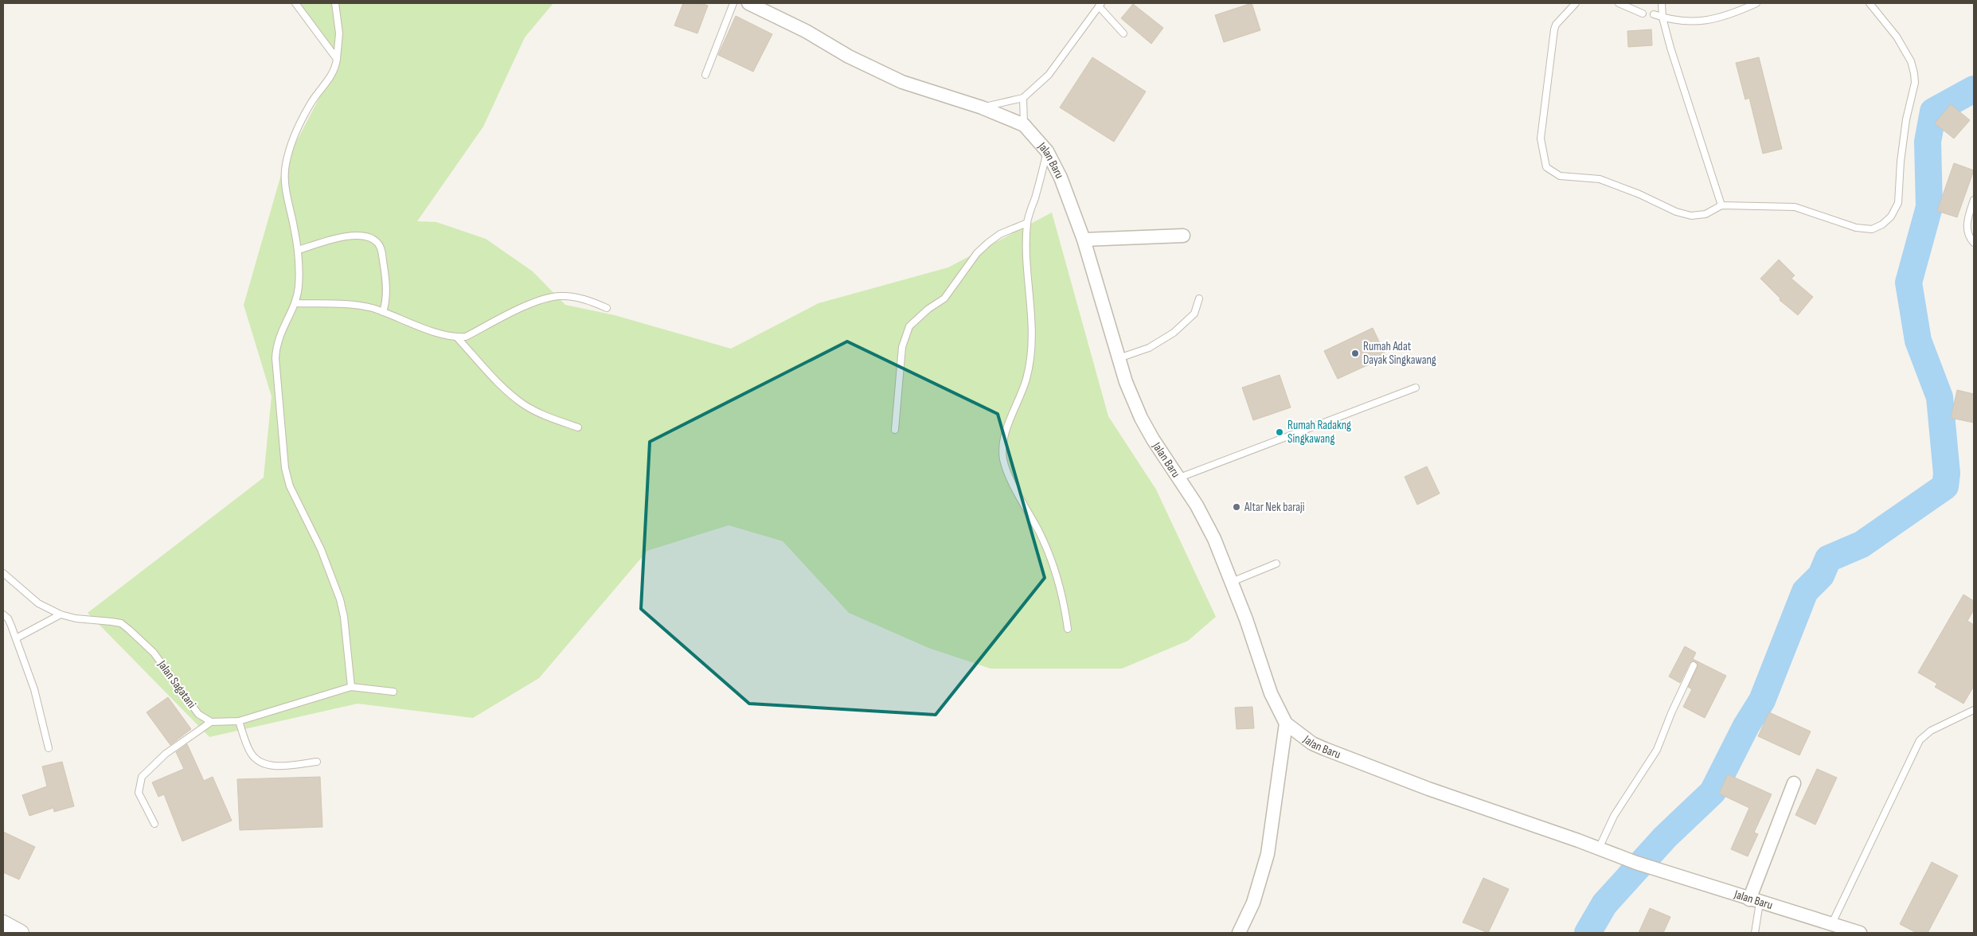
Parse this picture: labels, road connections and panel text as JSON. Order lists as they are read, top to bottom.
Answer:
{
  "streets": {
    "street": ["Jalan Baru"],
    "lane": ["Jalan Sagatani"]
  },
  "places": ["Rumah Adat Dayak Singkawang", "Rumah Radakng Singkawang", "Altar Nek baraji"]
}
